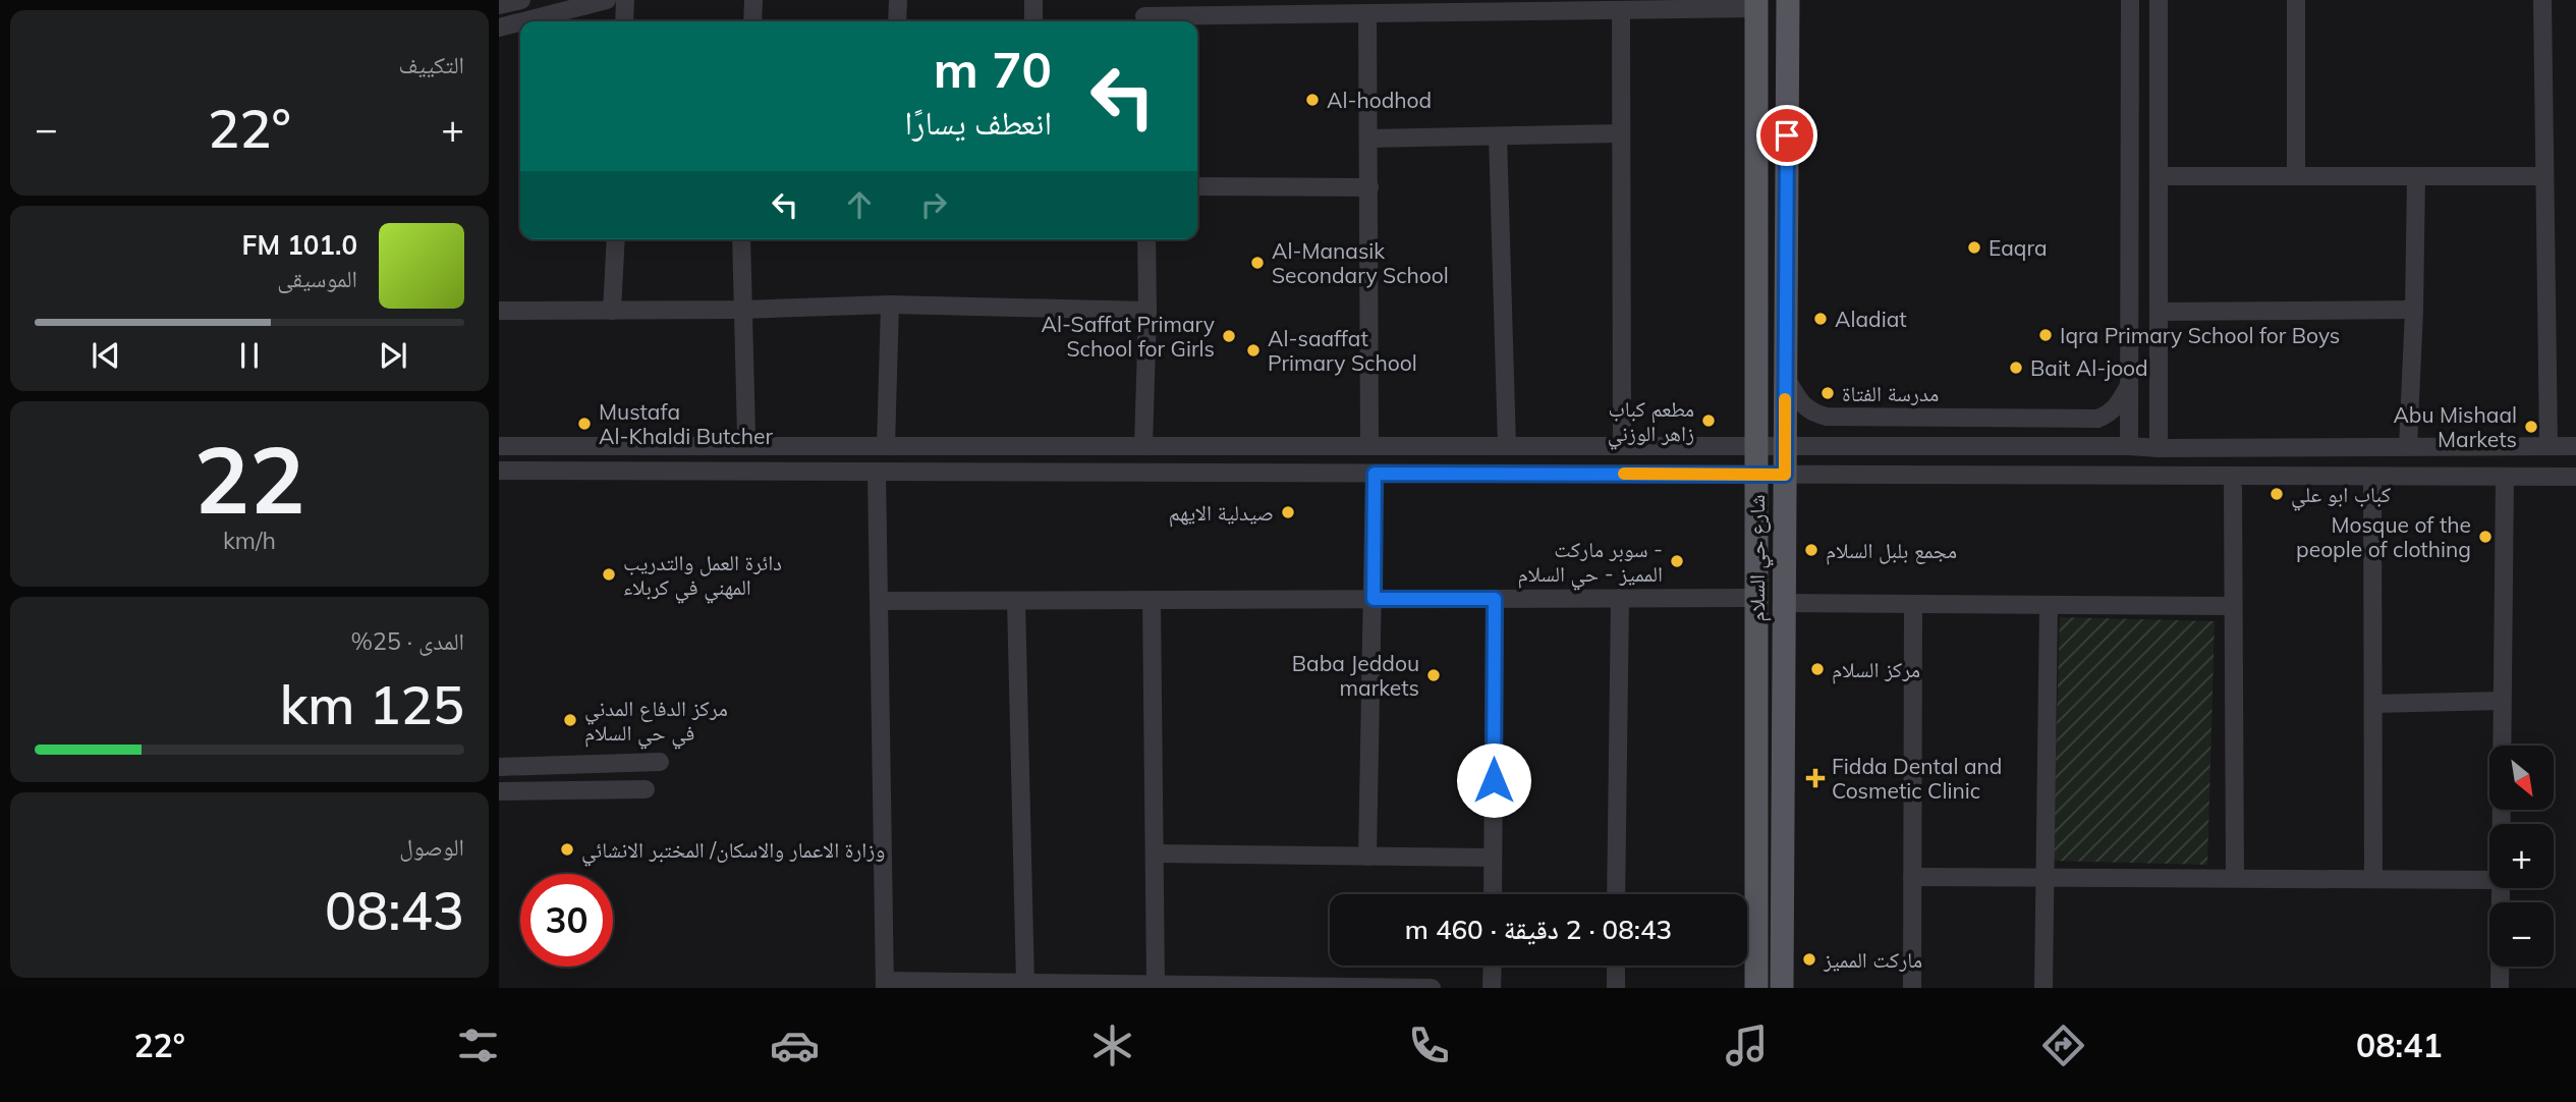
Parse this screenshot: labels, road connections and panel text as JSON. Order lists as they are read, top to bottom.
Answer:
{
  "streets": {
    "main road": ["شارع حي السلام"]
  },
  "places": {
    "other": [
      "Al-hodhod",
      "Eaqra",
      "Al-Manasik Secondary School",
      "Aladiat",
      "Iqra Primary School for Boys",
      "Al-Saffat Primary School for Girls",
      "Al-saaffat Primary School",
      "Bait Al-jood",
      "مدرسة الفتاة",
      "مطعم كباب زاهر الوزني",
      "Mustafa Al-Khaldi Butcher",
      "Abu Mishaal Markets",
      "كباب ابو علي",
      "صيدلية الايهم",
      "Mosque of the people of clothing",
      "مجمع بلبل السلام",
      "سوبر ماركت - المميز - حي السلام",
      "دائرة العمل والتدريب المهني في كربلاء",
      "مركز السلام",
      "Baba Jeddou markets",
      "مركز الدفاع المدني في حي السلام",
      "وزارة الاعمار والاسكان/ المختبر الانشائي",
      "ماركت المميز"
    ],
    "health": ["Fidda Dental and Cosmetic Clinic"]
  },
  "north": "bottom right",
  "page": {
    "tile": [
      "التكييف",
      ["22", "km/h"],
      ["المدى · 25%", "125 km"],
      ["الوصول", "08:43"]
    ],
    "turn": ["70 m", "انعطف يسارًا"],
    "heat": ["−", "22°", "+"],
    "song": ["101.0 FM", "الموسيقى"],
    "map_buttons": ["+", "−"],
    "limit": "30",
    "trip": "08:43 · 2 دقيقة · 460 m",
    "tabs": ["08:41", "22°"]
  }
}
